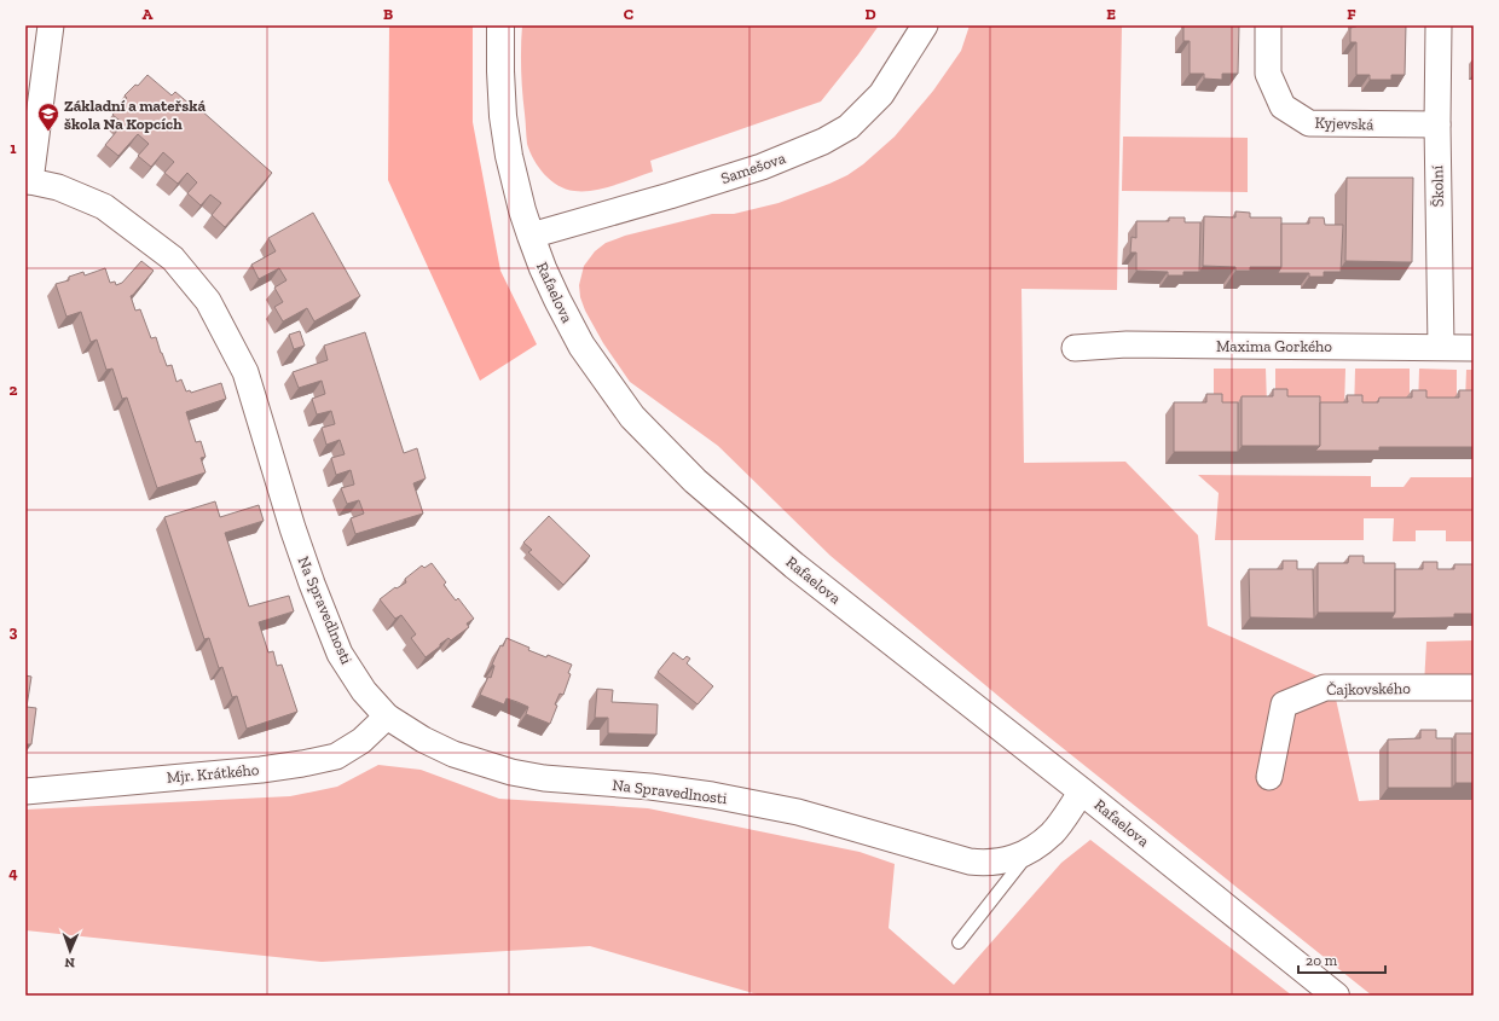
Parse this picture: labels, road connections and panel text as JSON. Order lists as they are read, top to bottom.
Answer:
{
  "streets": {
    "main road": ["Rafaelova"],
    "street": [
      "Kyjevská",
      "Samešova",
      "Školní",
      "Maxima Gorkého",
      "Na Spravedlnosti",
      "Čajkovského",
      "Mjr. Krátkého"
    ]
  },
  "crossings": [
    ["Kyjevská", "Školní"],
    ["Samešova", "Rafaelova"],
    ["Školní", "Maxima Gorkého"],
    ["Rafaelova", "Na Spravedlnosti"],
    ["Na Spravedlnosti", "Mjr. Krátkého"]
  ],
  "places": {
    "school or university": ["Základní a mateřská škola Na Kopcích"]
  },
  "scale_bar": "20 m",
  "north": "bottom",
  "grid": {
    "columns": [
      "A",
      "B",
      "C",
      "D",
      "E",
      "F"
    ],
    "rows": [
      "1",
      "2",
      "3",
      "4"
    ]
  }
}
